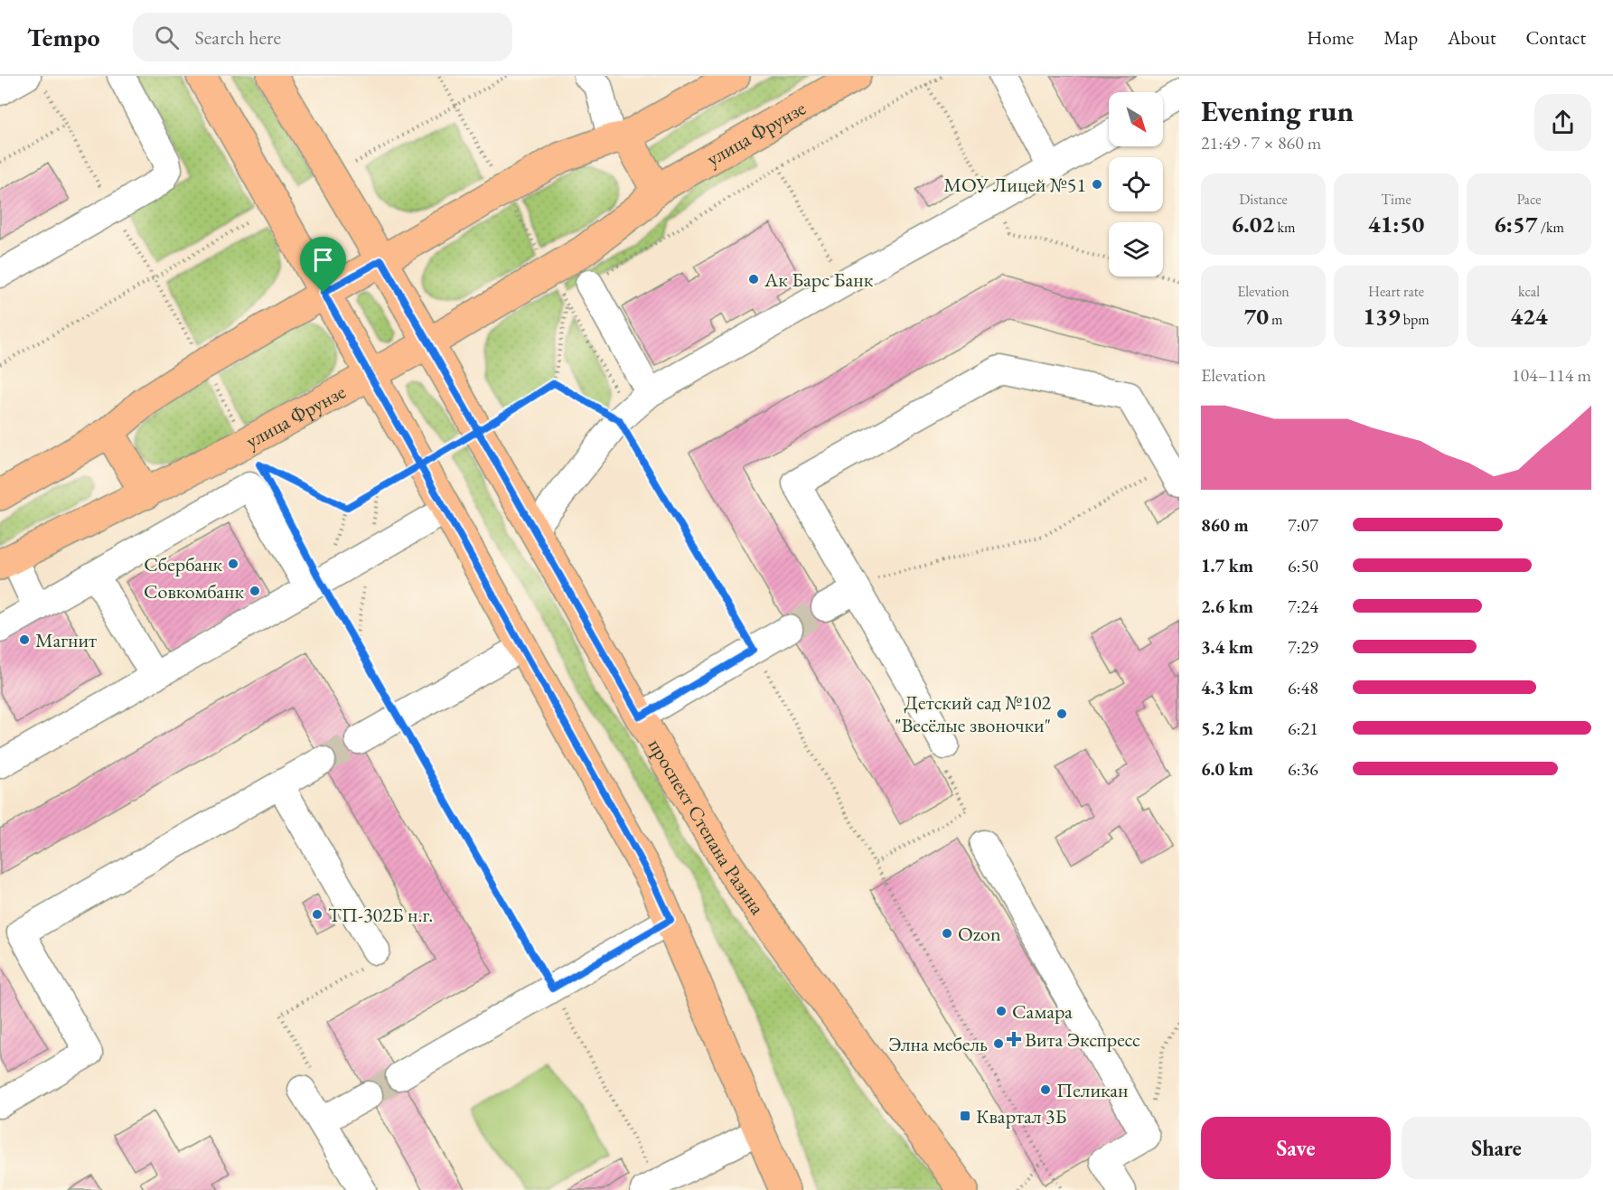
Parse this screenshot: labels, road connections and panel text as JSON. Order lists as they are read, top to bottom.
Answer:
{
  "streets": {
    "main road": ["улица Фрунзе", "проспект Степана Разина"]
  },
  "crossings": [
    ["улица Фрунзе", "проспект Степана Разина"]
  ],
  "places": {
    "other": [
      "МОУ Лицей №51",
      "Ак Барс Банк",
      "Сбербанк",
      "Совкомбанк",
      "Магнит",
      "Детский сад №102 \"Весёлые звоночки\"",
      "ТП-302Б н.г.",
      "Ozon",
      "Самара",
      "Элна мебель",
      "Пеликан"
    ],
    "health": ["Вита Экспресс"],
    "transit": ["Квартал 3Б"]
  },
  "north": "bottom right",
  "page": {
    "header": "Tempo",
    "search": "Search here",
    "nav": [
      "Home",
      "Map",
      "About",
      "Contact"
    ],
    "heading": ["Evening run", "21:49 · 7 × 860 m"],
    "stats": [
      ["Distance", "6.02 km"],
      ["Time", "41:50"],
      ["Pace", "6:57 /km"],
      ["Elevation", "70 m"],
      ["Heart rate", "139 bpm"],
      ["kcal", "424"]
    ],
    "chart": ["Elevation", "104–114 m"],
    "list": [
      {
        "name": "860 m",
        "note": "7:07"
      },
      {
        "name": "1.7 km",
        "note": "6:50"
      },
      {
        "name": "2.6 km",
        "note": "7:24"
      },
      {
        "name": "3.4 km",
        "note": "7:29"
      },
      {
        "name": "4.3 km",
        "note": "6:48"
      },
      {
        "name": "5.2 km",
        "note": "6:21"
      },
      {
        "name": "6.0 km",
        "note": "6:36"
      }
    ],
    "buttons": ["Save", "Share"]
  }
}
